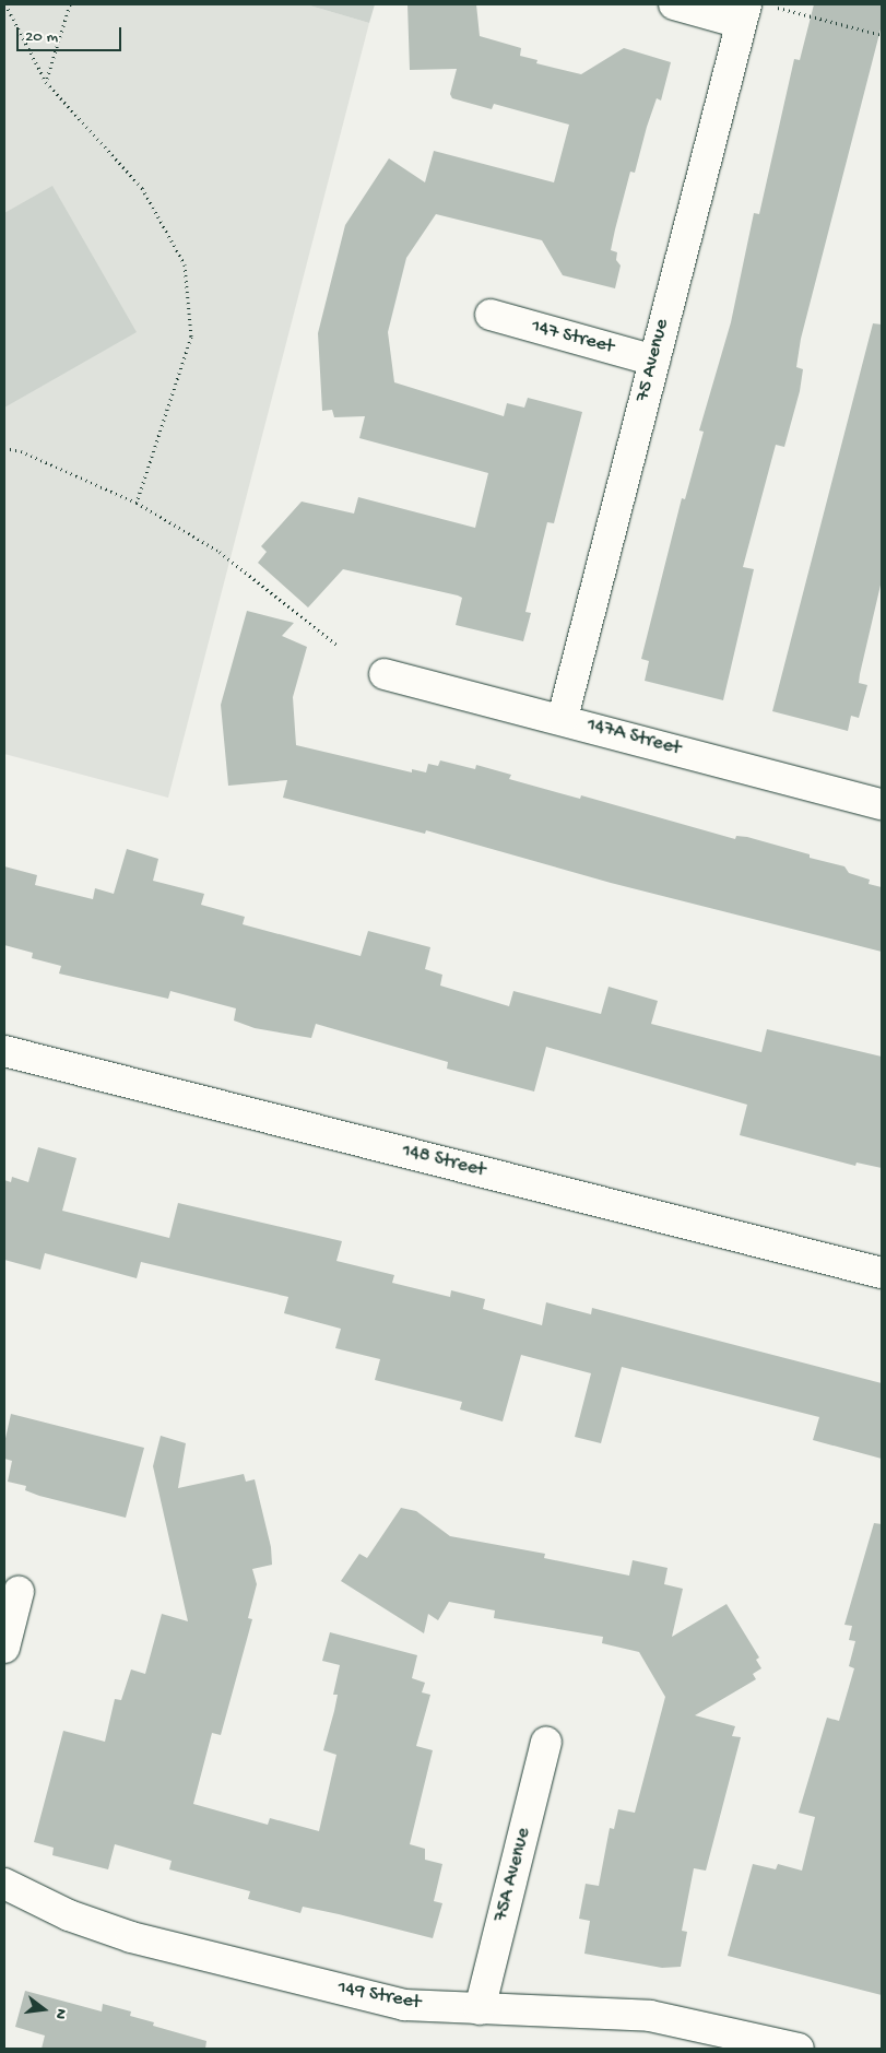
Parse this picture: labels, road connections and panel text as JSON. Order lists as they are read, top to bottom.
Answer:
{
  "streets": {
    "street": [
      "147 Street",
      "75 Avenue",
      "147A Street",
      "148 Street",
      "75A Avenue",
      "149 Street"
    ]
  },
  "crossings": [
    ["147 Street", "75 Avenue"],
    ["75 Avenue", "147A Street"],
    ["75A Avenue", "149 Street"]
  ],
  "scale_bar": "20 m",
  "north": "right"
}
